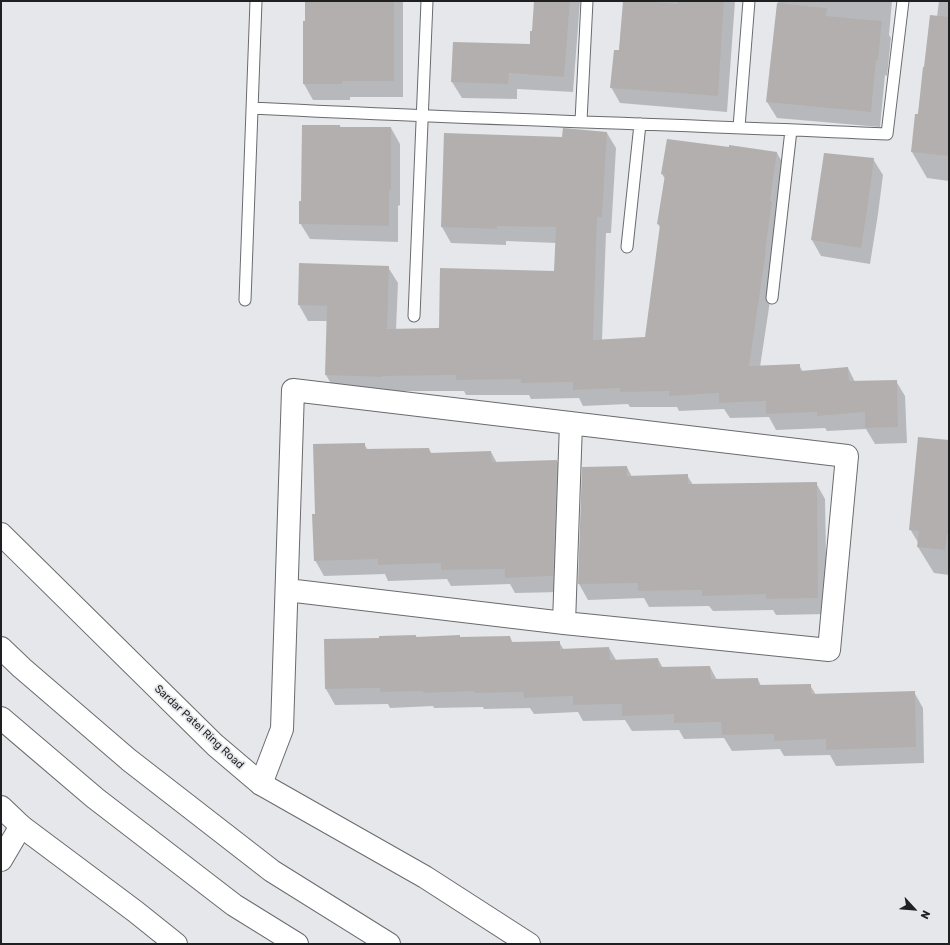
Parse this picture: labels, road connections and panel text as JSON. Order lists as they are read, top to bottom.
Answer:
{
  "streets": {
    "main road": ["Sardar Patel Ring Road"]
  },
  "north": "bottom right"
}
